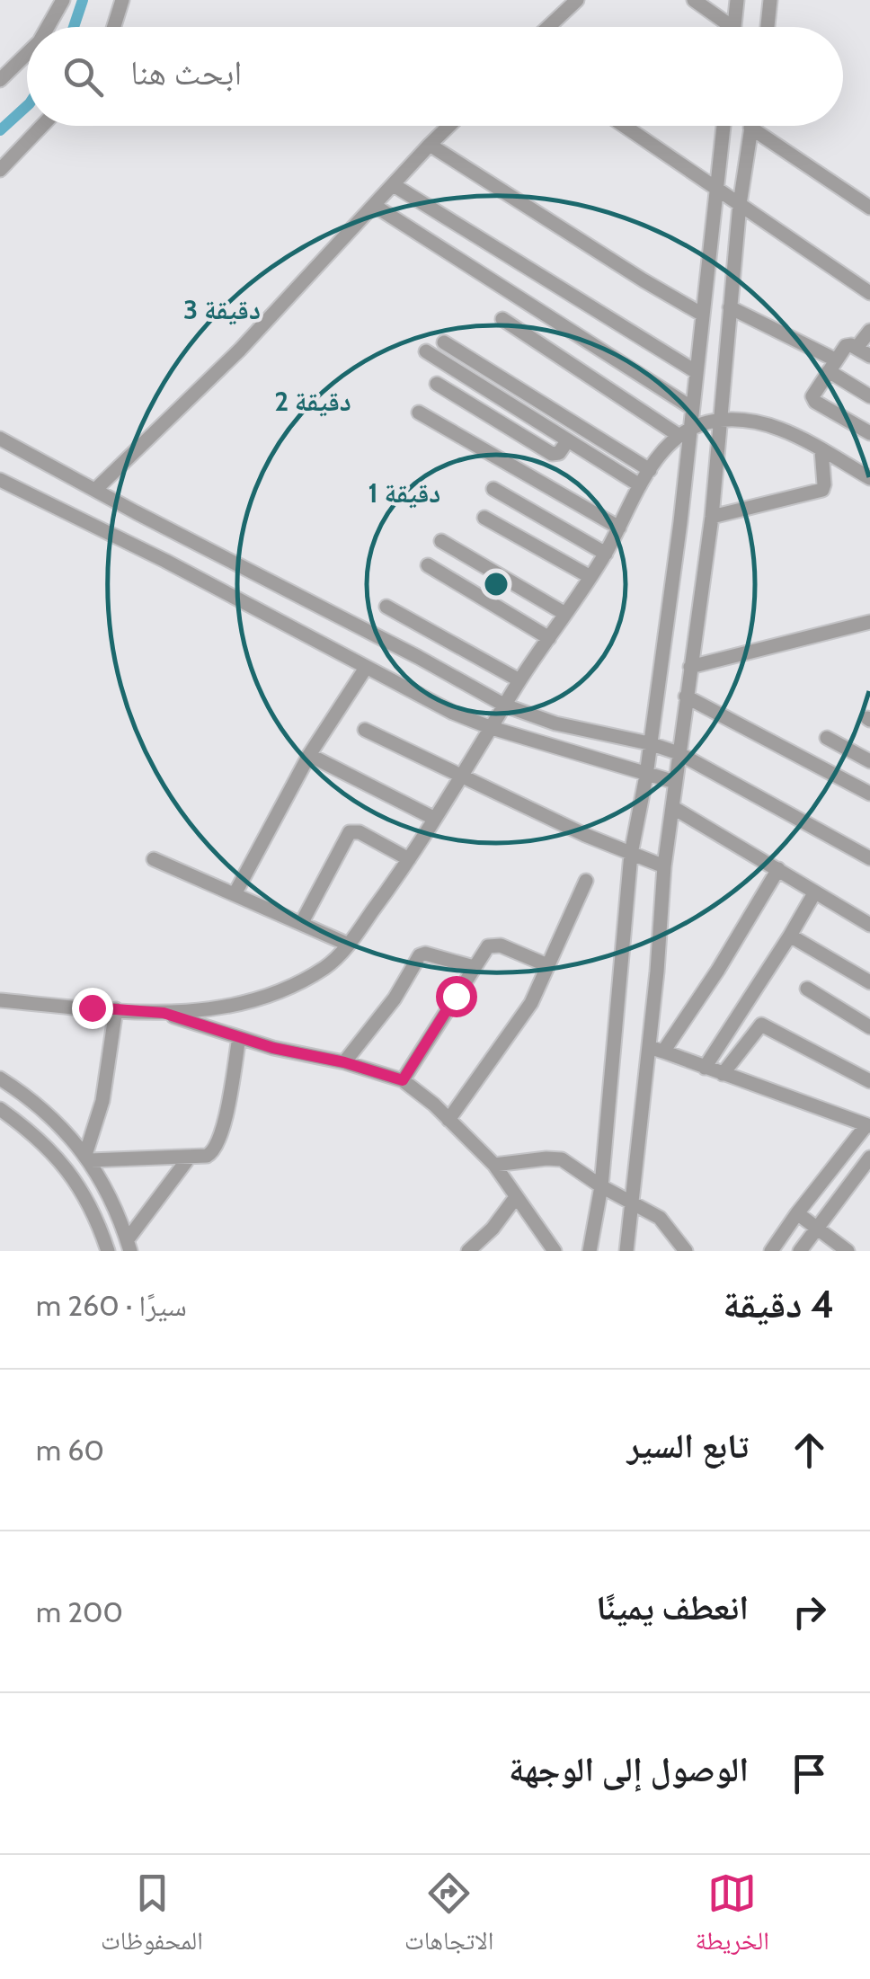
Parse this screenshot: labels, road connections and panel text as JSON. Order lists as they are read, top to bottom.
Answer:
{
  "page": {
    "search": "ابحث هنا",
    "heading": ["4 دقيقة", "سيرًا · 260 m"],
    "list": [
      ["تابع السير", "60 m"],
      ["انعطف يمينًا", "200 m"],
      "الوصول إلى الوجهة"
    ],
    "nav": ["الخريطة", "الاتجاهات", "المحفوظات"]
  },
  "rings": ["3 دقيقة", "2 دقيقة", "1 دقيقة"]
}
